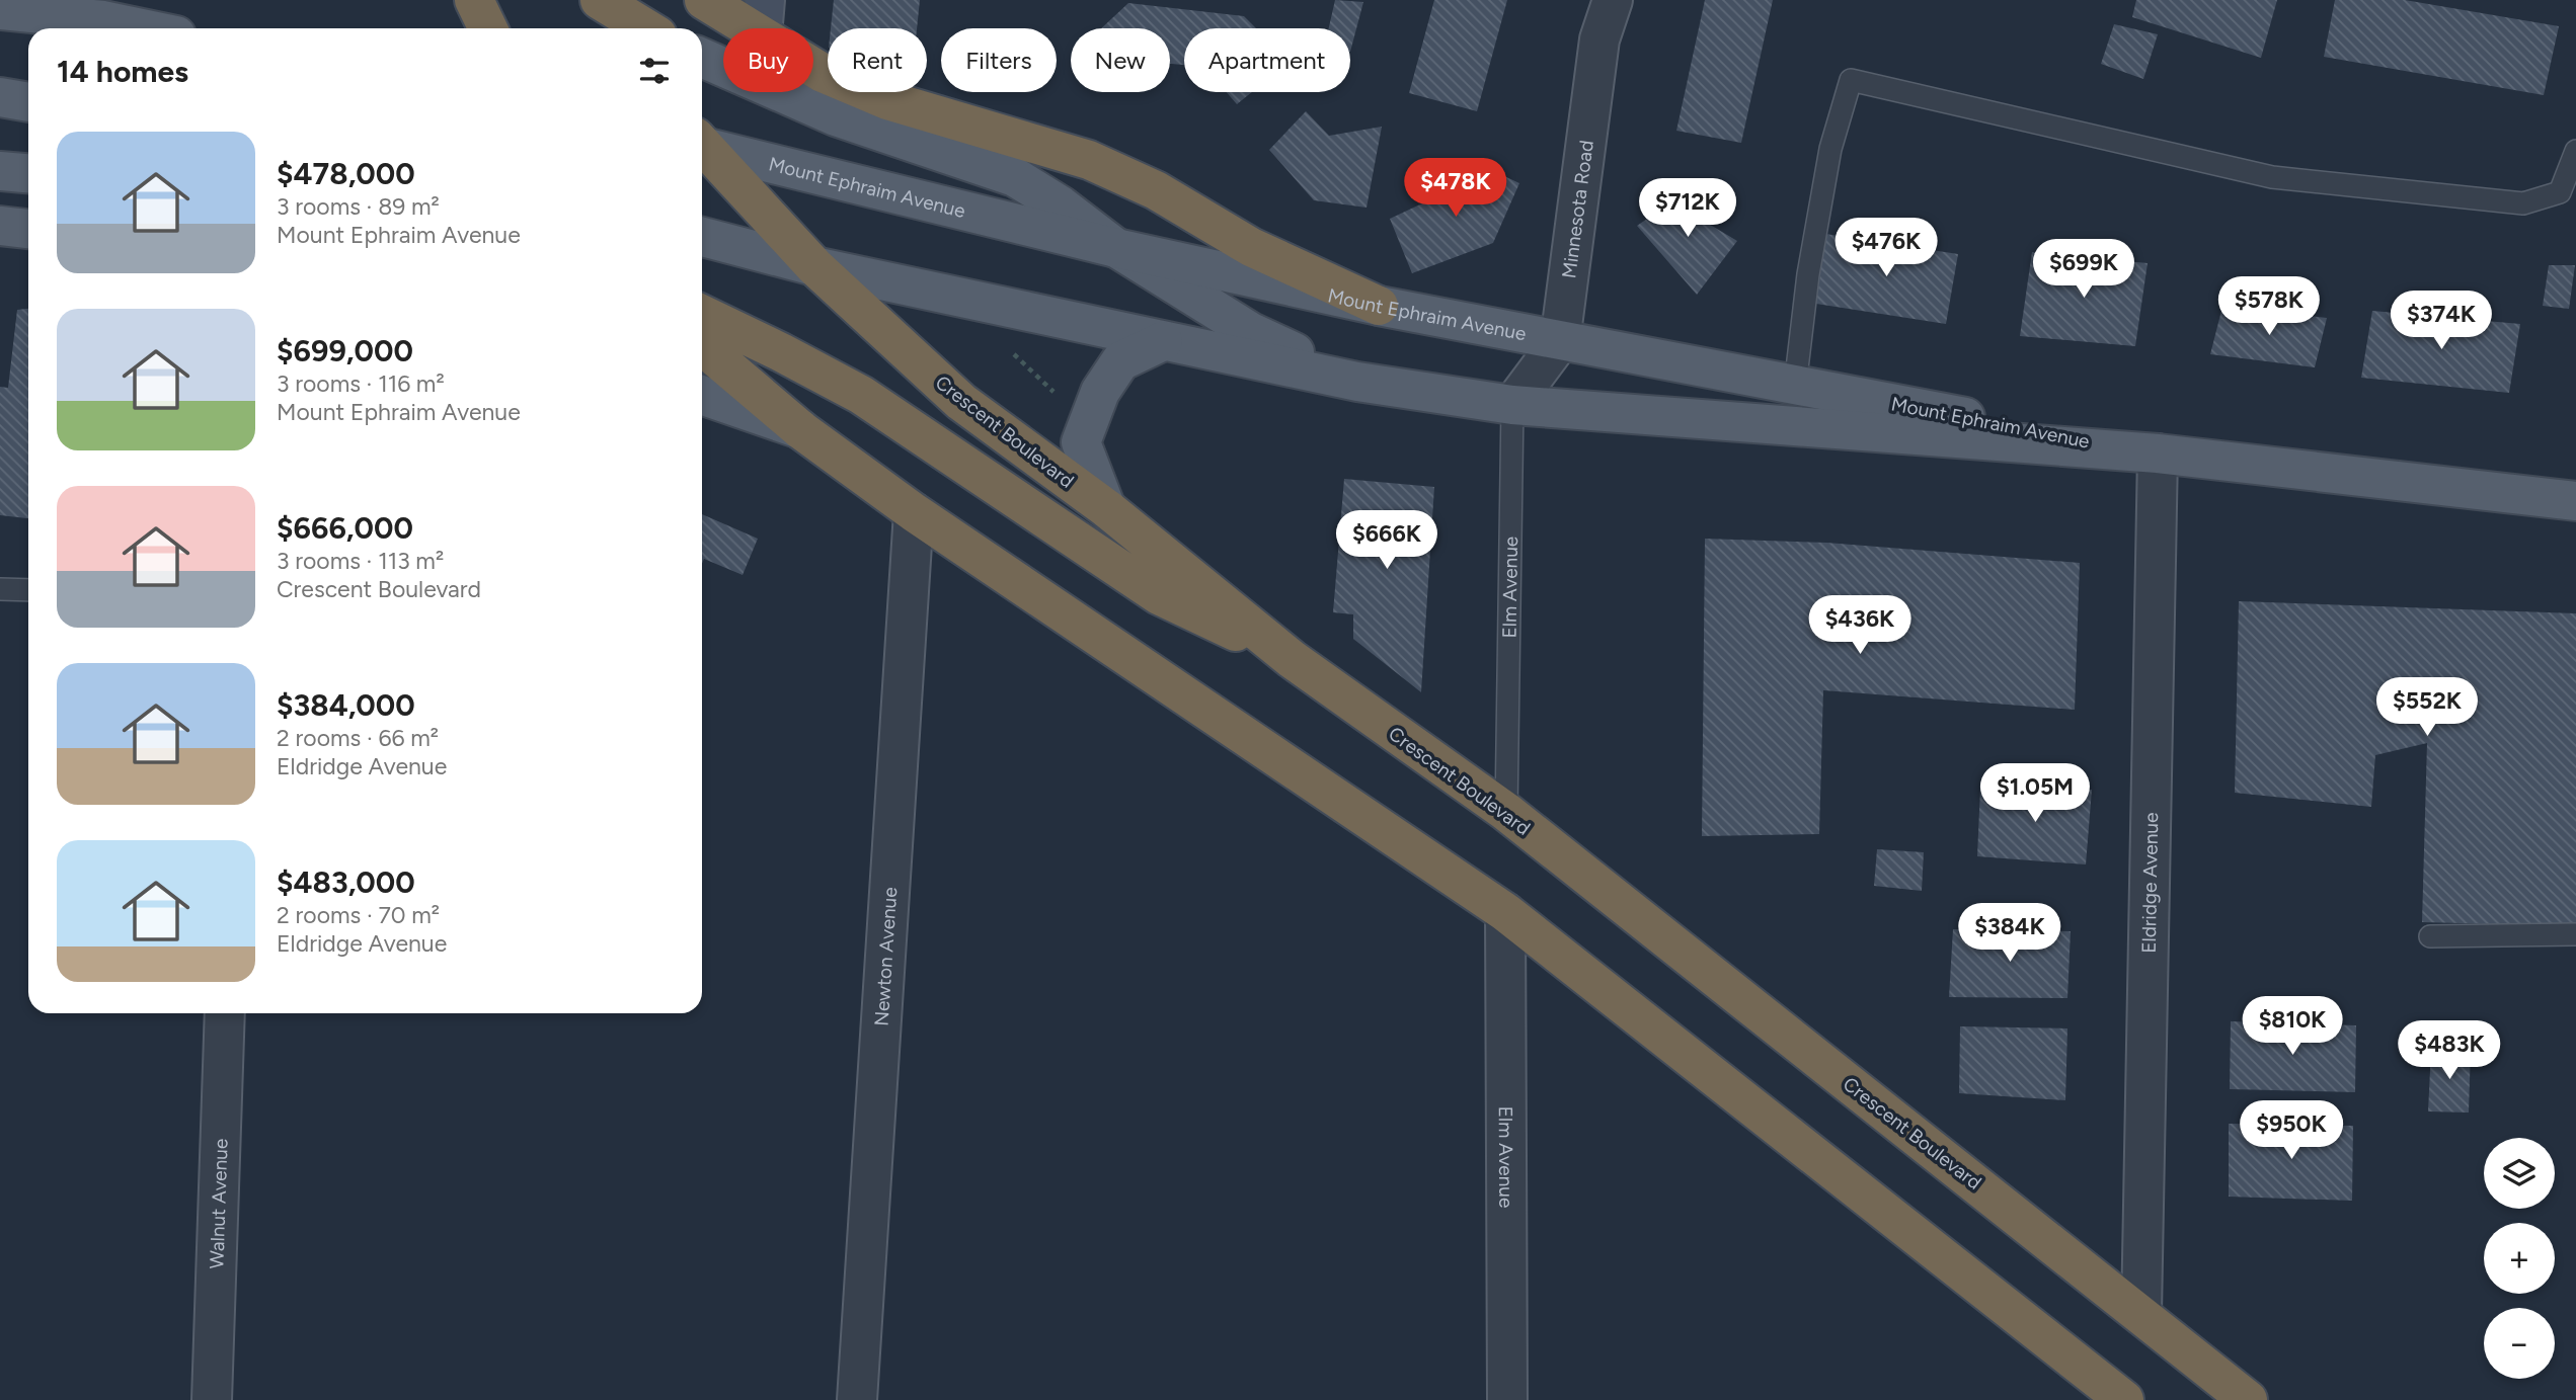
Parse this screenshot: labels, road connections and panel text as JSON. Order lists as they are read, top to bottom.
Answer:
{
  "streets": {
    "highway": ["Crescent Boulevard"],
    "main road": ["Mount Ephraim Avenue"],
    "street": [
      "Minnesota Road",
      "Elm Avenue",
      "Eldridge Avenue",
      "Newton Avenue",
      "Walnut Avenue"
    ]
  },
  "crossings": [
    ["Mount Ephraim Avenue", "Minnesota Road"],
    ["Mount Ephraim Avenue", "Crescent Boulevard"],
    ["Mount Ephraim Avenue", "Elm Avenue"],
    ["Mount Ephraim Avenue", "Eldridge Avenue"],
    ["Minnesota Road", "Elm Avenue"],
    ["Crescent Boulevard", "Elm Avenue"],
    ["Crescent Boulevard", "Eldridge Avenue"]
  ],
  "page": {
    "chip": [
      "Buy",
      "Rent",
      "Filters",
      "New",
      "Apartment"
    ],
    "heading": "14 homes",
    "list": [
      {
        "name": "$478,000",
        "note": "3 rooms · 89 m² · Mount Ephraim Avenue"
      },
      {
        "name": "$699,000",
        "note": "3 rooms · 116 m² · Mount Ephraim Avenue"
      },
      {
        "name": "$666,000",
        "note": "3 rooms · 113 m² · Crescent Boulevard"
      },
      {
        "name": "$384,000",
        "note": "2 rooms · 66 m² · Eldridge Avenue"
      },
      {
        "name": "$483,000",
        "note": "2 rooms · 70 m² · Eldridge Avenue"
      }
    ],
    "price": [
      "$478K",
      "$712K",
      "$476K",
      "$699K",
      "$578K",
      "$374K",
      "$666K",
      "$436K",
      "$552K",
      "$1.05M",
      "$384K",
      "$810K",
      "$483K",
      "$950K"
    ],
    "map_buttons": ["+", "−"]
  }
}
